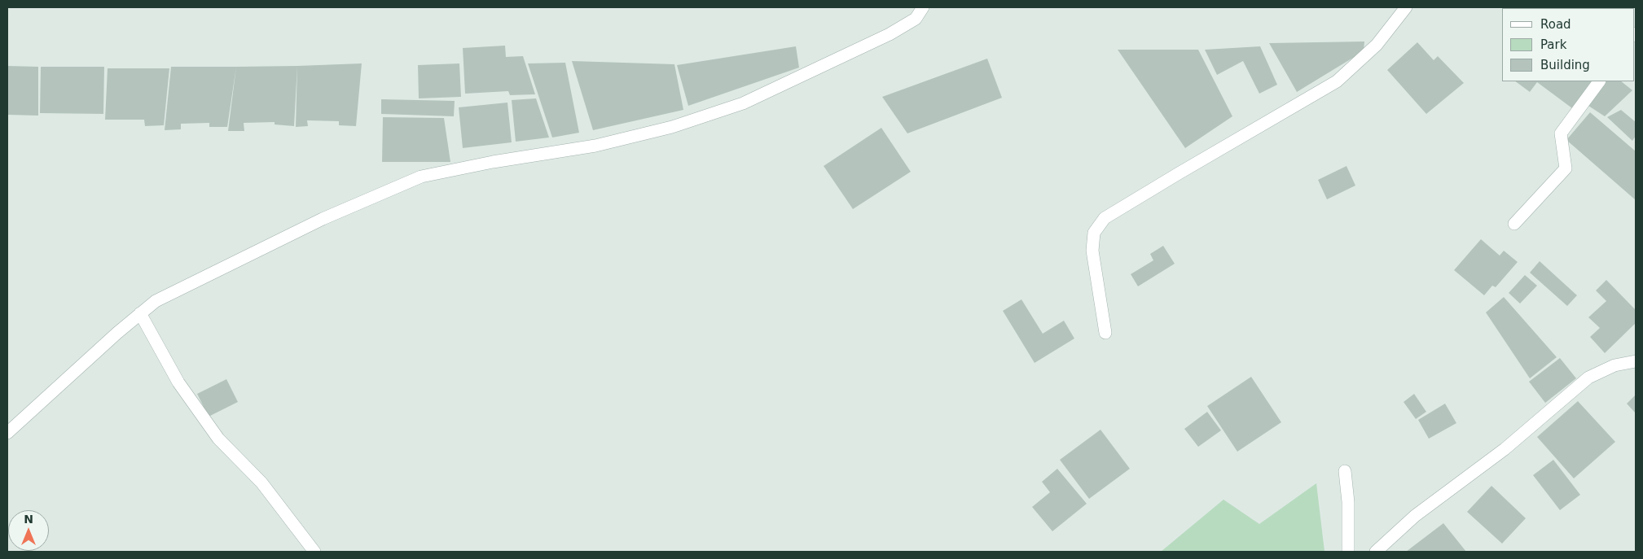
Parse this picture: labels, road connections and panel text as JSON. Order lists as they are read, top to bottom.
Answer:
{
  "legend": ["Road", "Park", "Building"],
  "north": "top"
}
